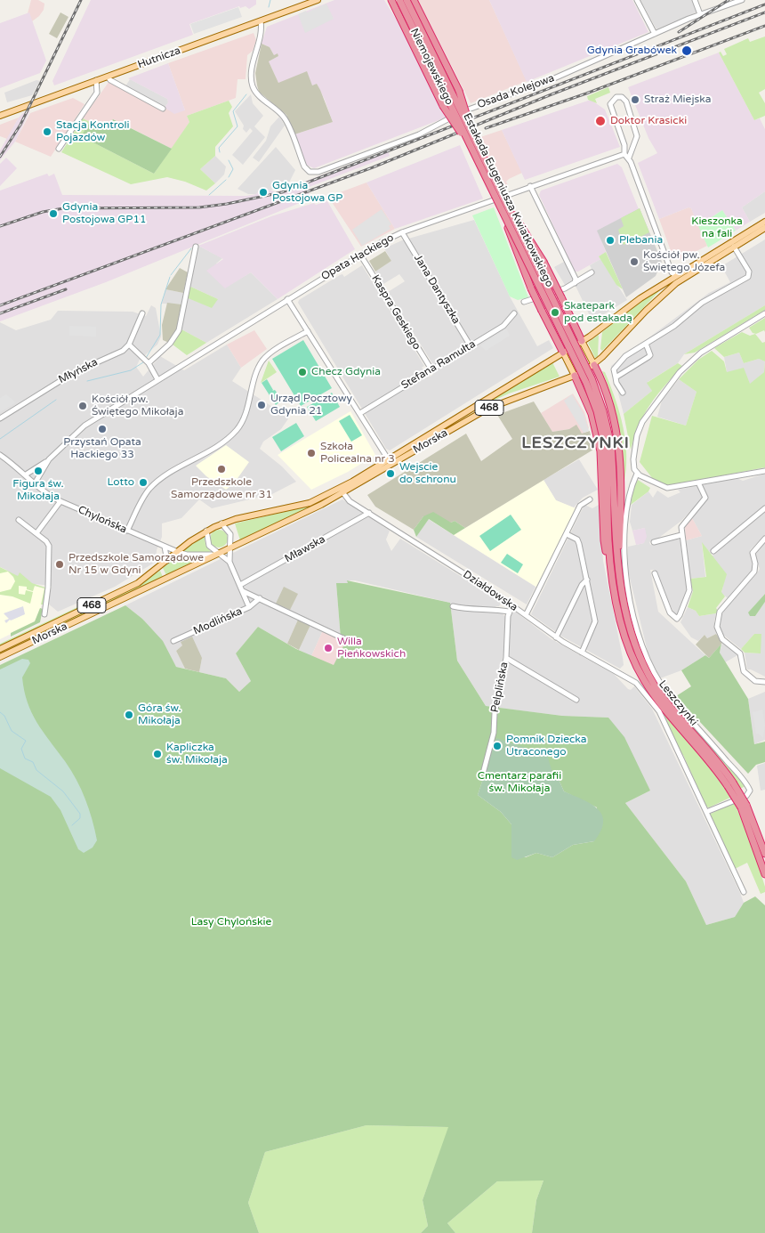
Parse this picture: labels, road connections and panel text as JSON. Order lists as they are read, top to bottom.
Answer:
{
  "streets": {
    "highway": ["Estakada Eugeniusza Kwiatkowskiego"],
    "main road": ["Hutnicza", "468", "Morska"],
    "street": [
      "Niemojewskiego",
      "Osada Kolejowa",
      "Opata Hackiego",
      "Jana Dantyszka",
      "Kaspra Geskiego",
      "Stefana Ramułta",
      "Młyńska",
      "Chylońska",
      "Mławska",
      "Działdowska",
      "Modlińska",
      "Pelplińska",
      "Leszczynki"
    ]
  },
  "crossings": [
    ["Hutnicza", "Osada Kolejowa"],
    ["Niemojewskiego", "Osada Kolejowa"],
    ["Niemojewskiego", "Estakada Eugeniusza Kwiatkowskiego"],
    ["Opata Hackiego", "Jana Dantyszka"],
    ["Opata Hackiego", "Kaspra Geskiego"],
    ["Jana Dantyszka", "Stefana Ramułta"],
    ["Kaspra Geskiego", "Stefana Ramułta"],
    ["Morska", "Chylońska"],
    ["Morska", "Działdowska"],
    ["Mławska", "Działdowska"],
    ["Działdowska", "Pelplińska"],
    ["Działdowska", "Leszczynki"]
  ],
  "districts": ["LESZCZYNKI"],
  "parks": ["Kieszonka na fali", "Cmentarz parafii św. Mikołaja", "Lasy Chylońskie"],
  "places": [
    "Gdynia Grabówek",
    "Straż Miejska",
    "Doktor Krasicki",
    "Stacja Kontroli Pojazdów",
    "Gdynia Postojowa GP",
    "Gdynia Postojowa GP11",
    "Plebania",
    "Kościół pw. Świętego Józefa",
    "Skatepark pod estakadą",
    "Checz Gdynia",
    "Urząd Pocztowy Gdynia 21",
    "Kościół pw. Świętego Mikołaja",
    "Przystań Opata Hackiego 33",
    "Szkoła Policealna nr 3",
    "Przedszkole Samorządowe nr 31",
    "Figura św. Mikołaja",
    "Wejscie do schronu",
    "Lotto",
    "Przedszkole Samorządowe Nr 15 w Gdyni",
    "Willa Pieńkowskich",
    "Góra św. Mikołaja",
    "Pomnik Dziecka Utraconego",
    "Kapliczka św. Mikołaja"
  ]
}
